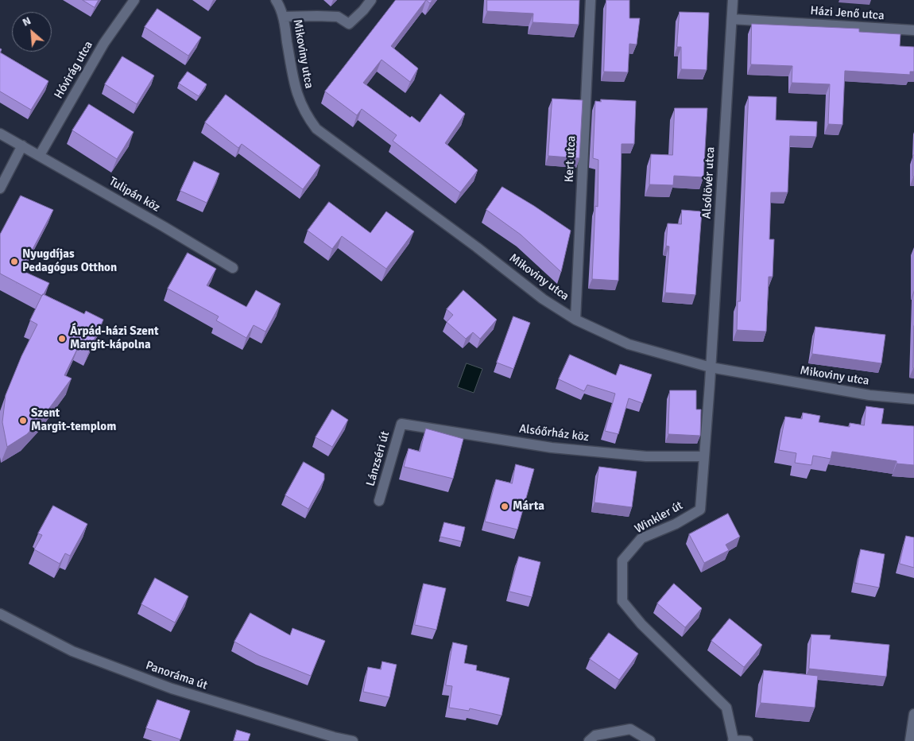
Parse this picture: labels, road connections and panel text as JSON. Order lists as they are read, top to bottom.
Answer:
{
  "streets": {
    "street": [
      "Házi Jenő utca",
      "Mikoviny utca",
      "Hóvirág utca",
      "Kert utca",
      "Alsólövér utca",
      "Tulipán köz",
      "Alsóőrház köz",
      "Lánzséri út",
      "Winkler út",
      "Panoráma út"
    ]
  },
  "crossings": [
    ["Házi Jenő utca", "Alsólövér utca"],
    ["Mikoviny utca", "Kert utca"],
    ["Mikoviny utca", "Alsólövér utca"],
    ["Mikoviny utca", "Winkler út"],
    ["Hóvirág utca", "Tulipán köz"],
    ["Alsólövér utca", "Winkler út"],
    ["Alsóőrház köz", "Lánzséri út"],
    ["Alsóőrház köz", "Winkler út"]
  ],
  "places": [
    "Nyugdíjas Pedagógus Otthon",
    "Árpád-házi Szent Margit-kápolna",
    "Szent Margit-templom",
    "Márta"
  ],
  "north": "top left"
}
